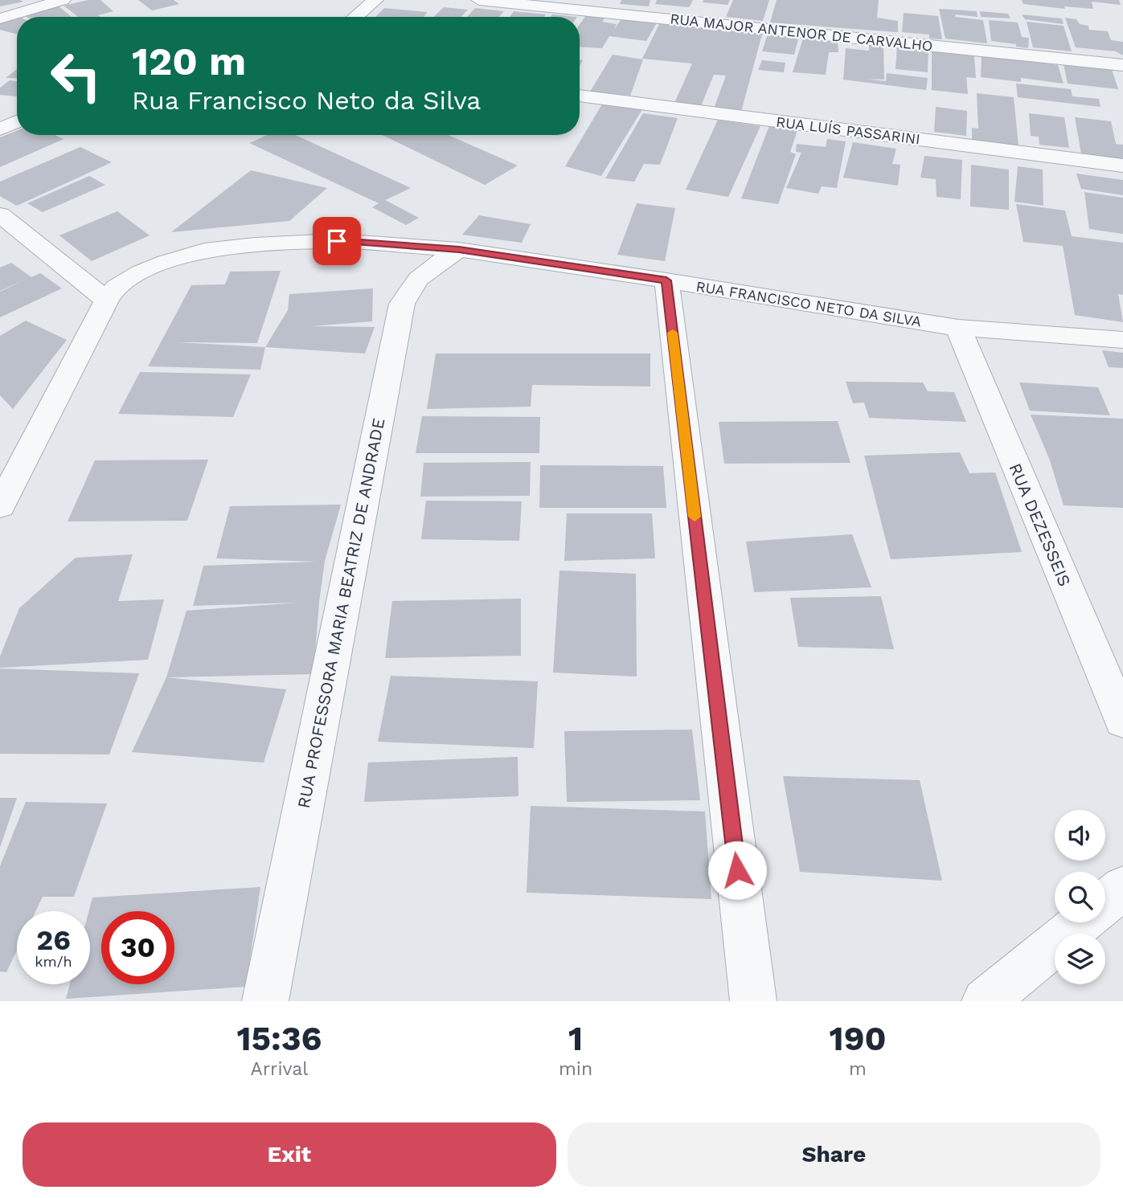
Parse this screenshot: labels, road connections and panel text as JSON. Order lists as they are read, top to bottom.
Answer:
{
  "streets": {
    "street": [
      "RUA MAJOR ANTENOR DE CARVALHO",
      "RUA LUÍS PASSARINI",
      "RUA FRANCISCO NETO DA SILVA",
      "RUA DEZESSEIS",
      "RUA PROFESSORA MARIA BEATRIZ DE ANDRADE"
    ]
  },
  "crossings": [
    ["RUA FRANCISCO NETO DA SILVA", "RUA DEZESSEIS"],
    ["RUA FRANCISCO NETO DA SILVA", "RUA PROFESSORA MARIA BEATRIZ DE ANDRADE"]
  ],
  "page": {
    "turn": ["120 m", "Rua Francisco Neto da Silva"],
    "speed": "26 km/h",
    "limit": "30",
    "eta": [
      "15:36",
      "Arrival",
      "1",
      "min",
      "190",
      "m"
    ],
    "buttons": ["Exit", "Share"]
  }
}
